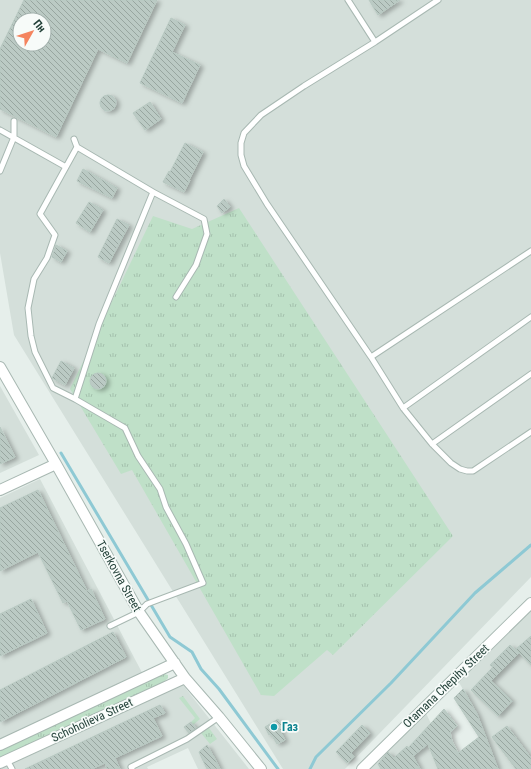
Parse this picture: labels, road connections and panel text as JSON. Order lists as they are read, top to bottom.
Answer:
{
  "streets": {
    "street": ["Tserkovna Street", "Otamana Chepihy Street", "Schoholieva Street"]
  },
  "crossings": [
    ["Tserkovna Street", "Schoholieva Street"]
  ],
  "places": ["Газ"],
  "north": "top right"
}
